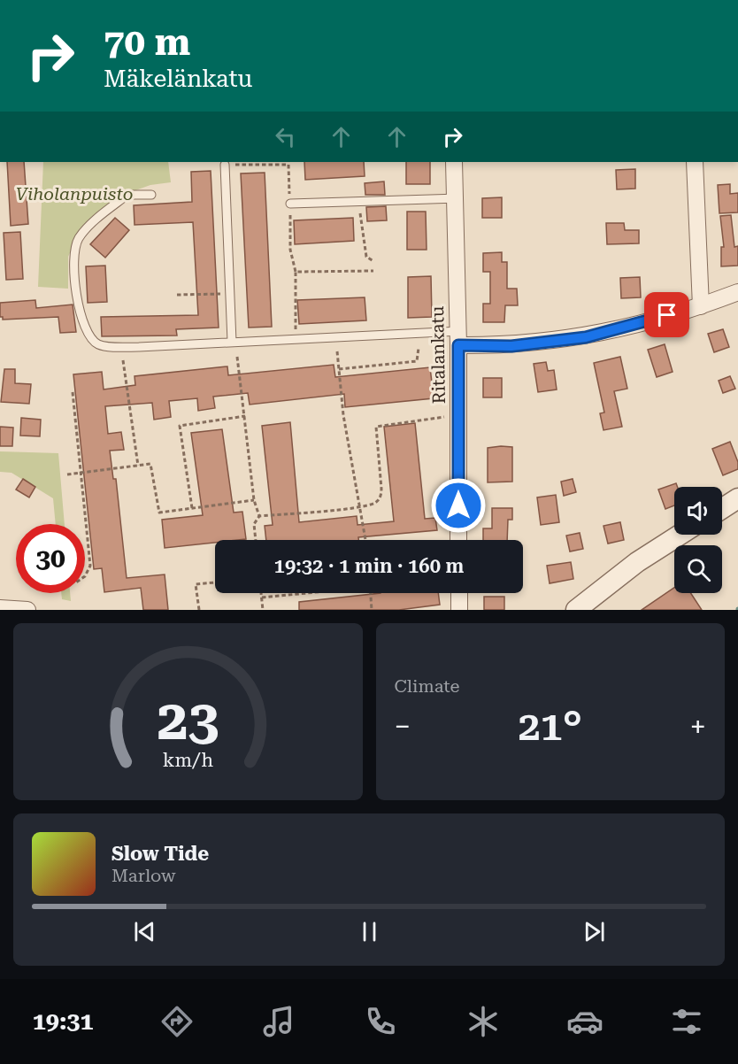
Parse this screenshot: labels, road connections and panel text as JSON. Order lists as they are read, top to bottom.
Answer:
{
  "streets": {
    "street": ["Ritalankatu"]
  },
  "parks": ["Viholanpuisto"],
  "page": {
    "turn": ["70 m", "Mäkelänkatu"],
    "limit": "30",
    "trip": "19:32 · 1 min · 160 m",
    "tile": "Climate",
    "heat": ["−", "21°", "+"],
    "song": ["Slow Tide", "Marlow"],
    "tabs": "19:31",
    "gauge": ["23", "km/h"]
  }
}
